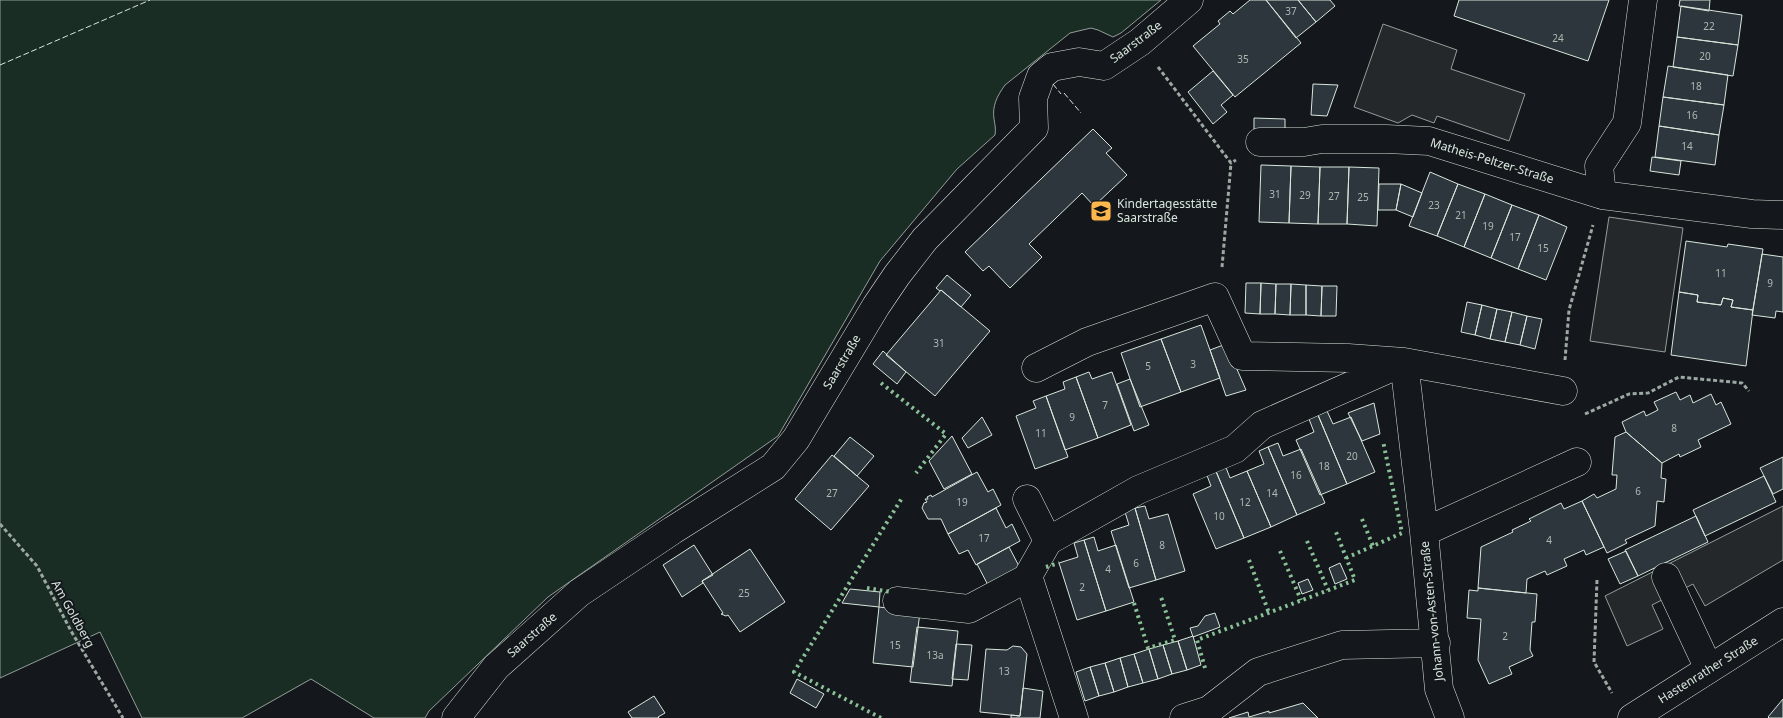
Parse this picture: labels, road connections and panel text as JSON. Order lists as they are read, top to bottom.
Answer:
{
  "streets": {
    "street": [
      "Saarstraße",
      "Matheis-Peltzer-Straße",
      "Johann-von-Asten-Straße",
      "Hastenrather Straße"
    ],
    "path": ["Am Goldberg"]
  },
  "places": {
    "school or university": ["Kindertagesstätte Saarstraße"]
  },
  "house_numbers": [
    "37",
    "22",
    "24",
    "20",
    "35",
    "18",
    "16",
    "14",
    "31",
    "29",
    "27",
    "25",
    "23",
    "21",
    "19",
    "17",
    "15",
    "11",
    "9",
    "31",
    "3",
    "5",
    "7",
    "9",
    "8",
    "11",
    "20",
    "18",
    "16",
    "6",
    "27",
    "14",
    "19",
    "12",
    "10",
    "17",
    "4",
    "8",
    "6",
    "4",
    "2",
    "25",
    "2",
    "15",
    "13a",
    "13"
  ]
}
